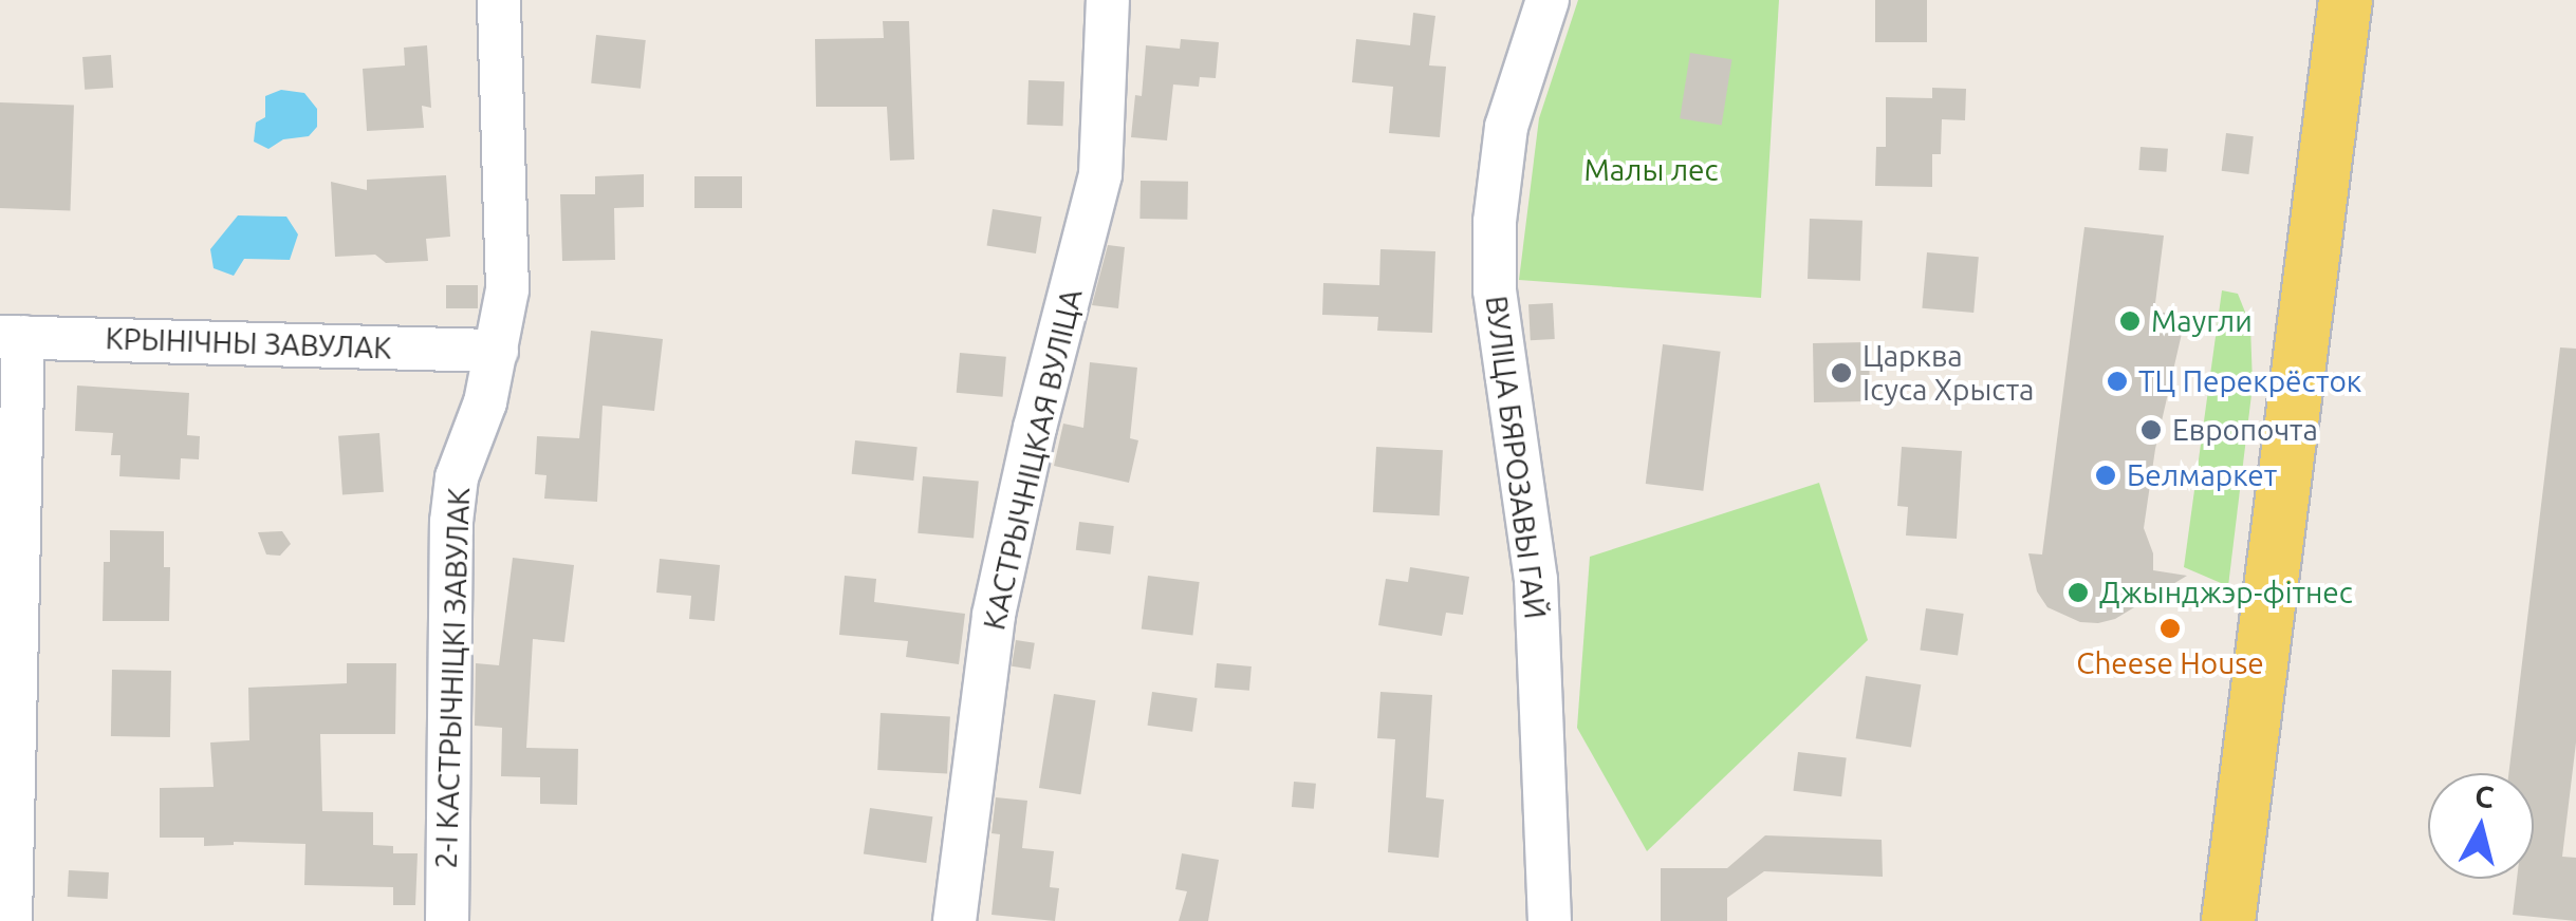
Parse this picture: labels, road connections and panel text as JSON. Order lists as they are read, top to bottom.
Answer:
{
  "streets": {
    "street": [
      "КРЫНІЧНЫ ЗАВУЛАК",
      "ВУЛІЦА БЯРОЗАВЫ ГАЙ",
      "КАСТРЫЧНІЦКАЯ ВУЛІЦА",
      "2-І КАСТРЫЧНІЦКІ ЗАВУЛАК"
    ]
  },
  "crossings": [
    ["КРЫНІЧНЫ ЗАВУЛАК", "2-І КАСТРЫЧНІЦКІ ЗАВУЛАК"]
  ],
  "parks": ["Малы лес"],
  "places": [
    "Маугли",
    "Царква Ісуса Хрыста",
    "ТЦ Перекрёсток",
    "Европочта",
    "Белмаркет",
    "Джынджэр-фітнес",
    "Cheese House"
  ],
  "north": "top"
}
